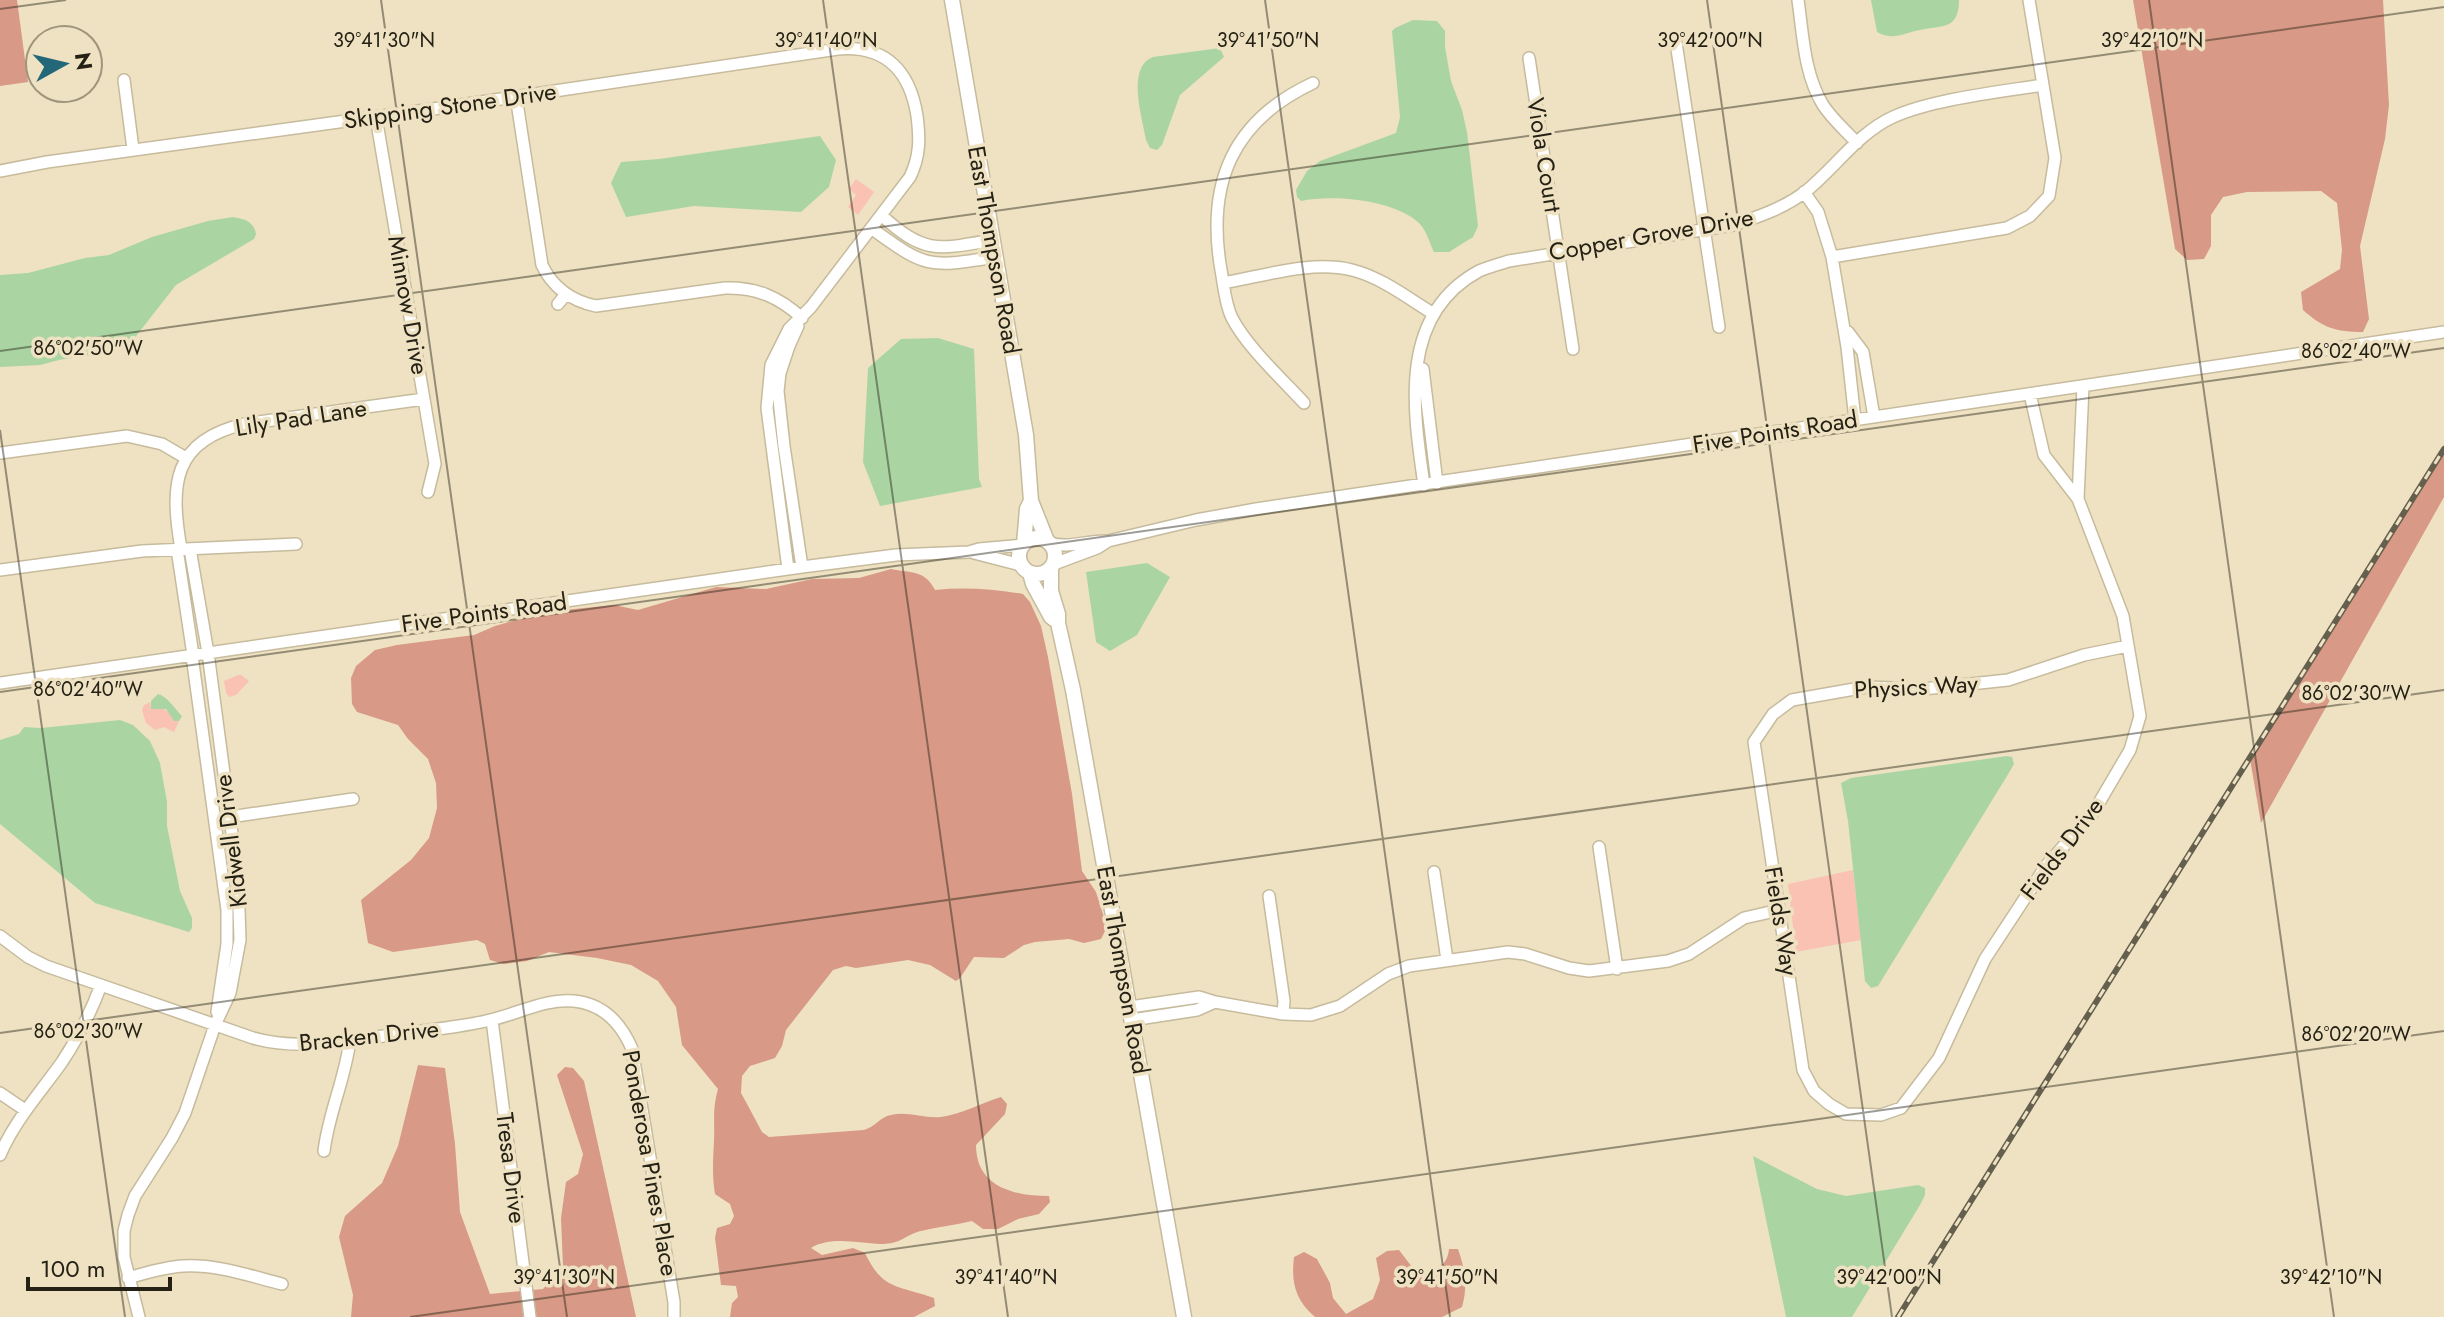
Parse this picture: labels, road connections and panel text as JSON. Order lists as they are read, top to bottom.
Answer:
{
  "streets": {
    "main road": ["East Thompson Road"],
    "street": [
      "Skipping Stone Drive",
      "Viola Court",
      "Copper Grove Drive",
      "Minnow Drive",
      "Lily Pad Lane",
      "Five Points Road",
      "Physics Way",
      "Kidwell Drive",
      "Fields Drive",
      "Fields Way",
      "Bracken Drive",
      "Ponderosa Pines Place",
      "Tresa Drive"
    ]
  },
  "crossings": [
    ["Skipping Stone Drive", "Minnow Drive"],
    ["Viola Court", "Copper Grove Drive"],
    ["Copper Grove Drive", "Five Points Road"],
    ["East Thompson Road", "Five Points Road"],
    ["Minnow Drive", "Lily Pad Lane"],
    ["Five Points Road", "Kidwell Drive"],
    ["Five Points Road", "Fields Drive"],
    ["Physics Way", "Fields Drive"],
    ["Physics Way", "Fields Way"],
    ["Kidwell Drive", "Bracken Drive"],
    ["Fields Drive", "Fields Way"],
    ["Bracken Drive", "Ponderosa Pines Place"],
    ["Bracken Drive", "Tresa Drive"]
  ],
  "scale_bar": "100 m",
  "north": "right",
  "coordinates": [
    "39°41'30\"N",
    "39°41'40\"N",
    "39°41'50\"N",
    "39°42'00\"N",
    "39°42'10\"N",
    "86°02'50\"W",
    "86°02'40\"W",
    "86°02'30\"W",
    "86°02'20\"W"
  ]
}
